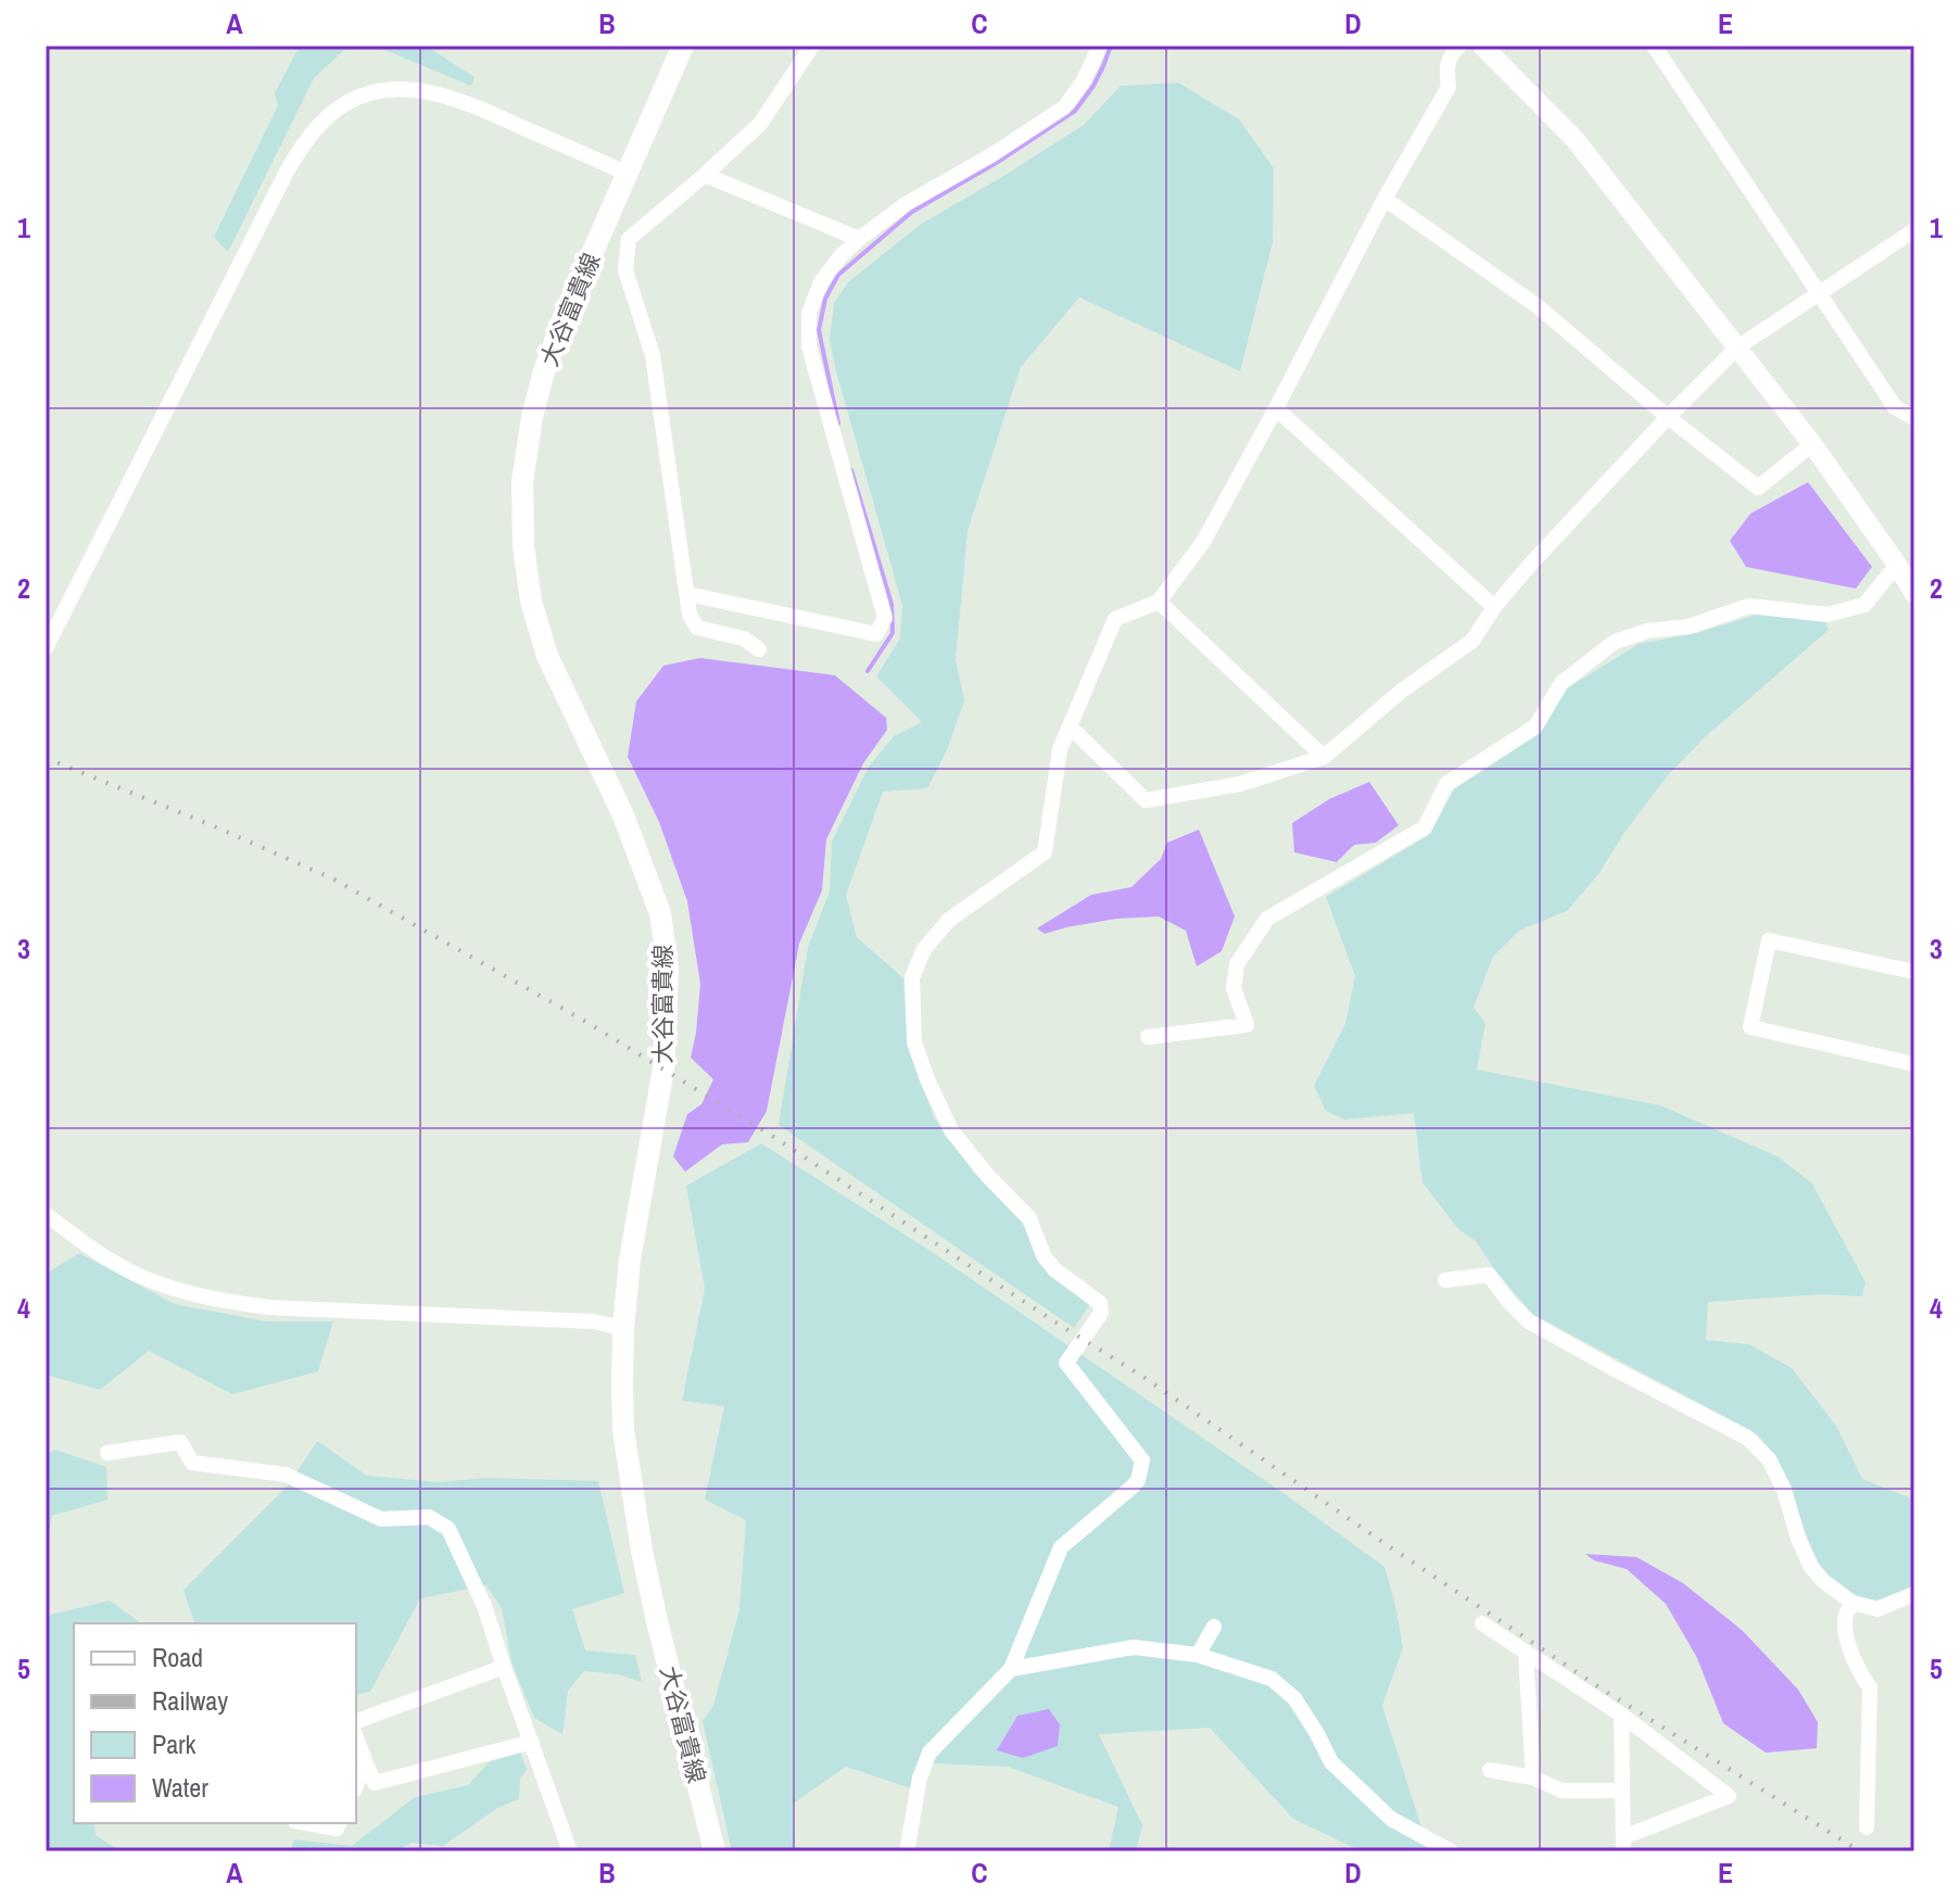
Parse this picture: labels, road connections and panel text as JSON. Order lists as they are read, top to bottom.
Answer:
{
  "streets": {
    "main road": ["大谷富貴線"]
  },
  "legend": [
    "Road",
    "Railway",
    "Park",
    "Water"
  ],
  "grid": {
    "columns": [
      "A",
      "B",
      "C",
      "D",
      "E"
    ],
    "rows": [
      "1",
      "2",
      "3",
      "4",
      "5"
    ]
  }
}
